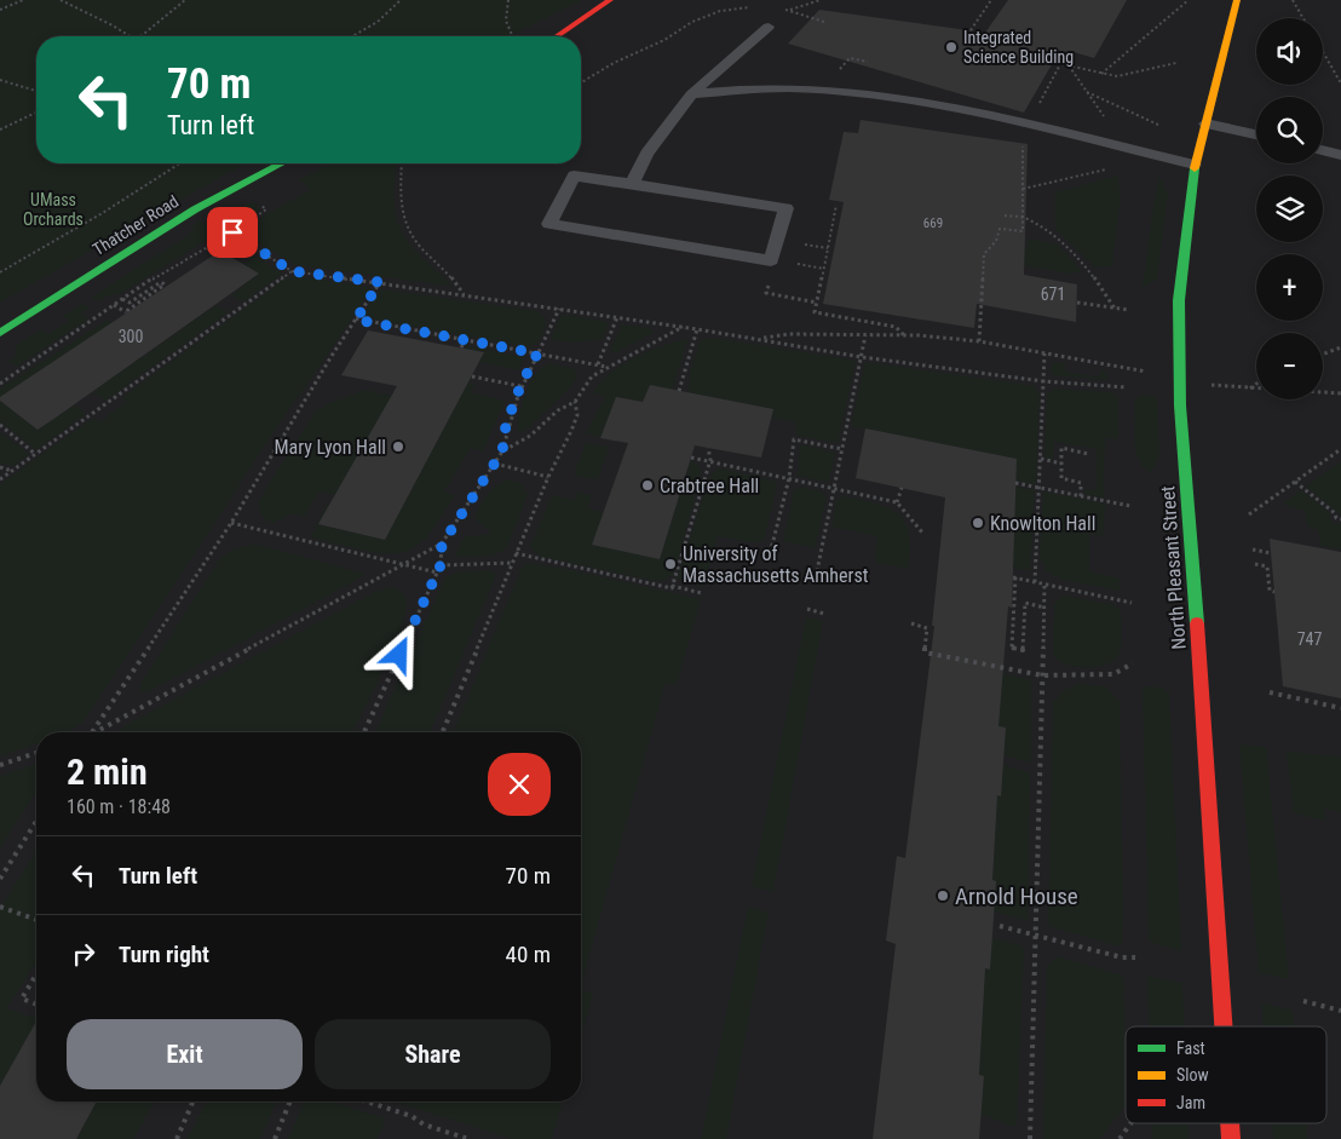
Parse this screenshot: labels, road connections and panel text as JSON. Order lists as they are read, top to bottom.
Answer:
{
  "streets": {
    "main road": ["Thatcher Road", "North Pleasant Street"]
  },
  "parks": ["UMass Orchards"],
  "places": [
    "Integrated Science Building",
    "Mary Lyon Hall",
    "Crabtree Hall",
    "Knowlton Hall",
    "University of Massachusetts Amherst",
    "Arnold House"
  ],
  "house_numbers": [
    "669",
    "671",
    "300",
    "747"
  ],
  "legend": ["Fast", "Slow", "Jam"],
  "page": {
    "map_buttons": ["+", "−"],
    "turn": ["70 m", "Turn left"],
    "heading": ["2 min", "160 m · 18:48"],
    "list": [
      {
        "name": "Turn left",
        "value": "70 m"
      },
      {
        "name": "Turn right",
        "value": "40 m"
      }
    ],
    "buttons": ["Exit", "Share"]
  }
}
